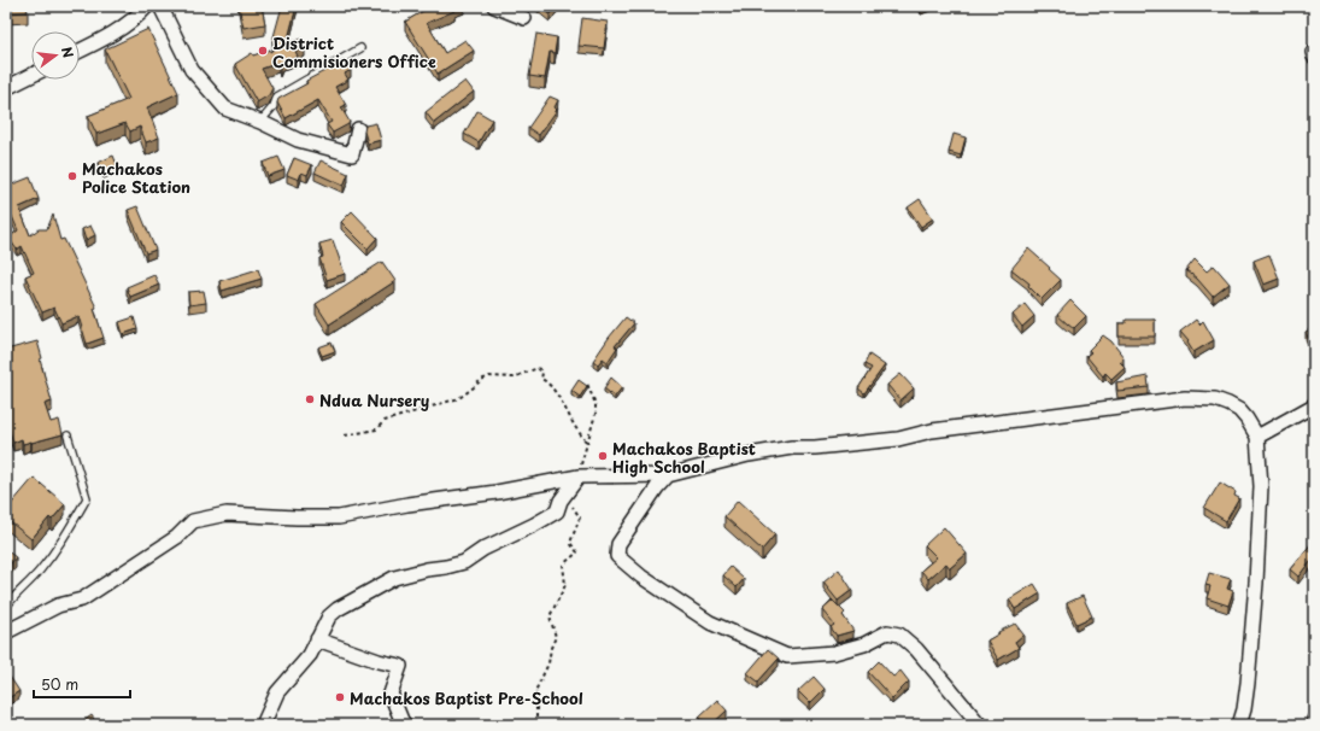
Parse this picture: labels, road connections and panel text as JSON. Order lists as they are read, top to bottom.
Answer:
{
  "places": [
    "District Commisioners Office",
    "Machakos Police Station",
    "Ndua Nursery",
    "Machakos Baptist High School",
    "Machakos Baptist Pre-School"
  ],
  "scale_bar": "50 m",
  "north": "right"
}
